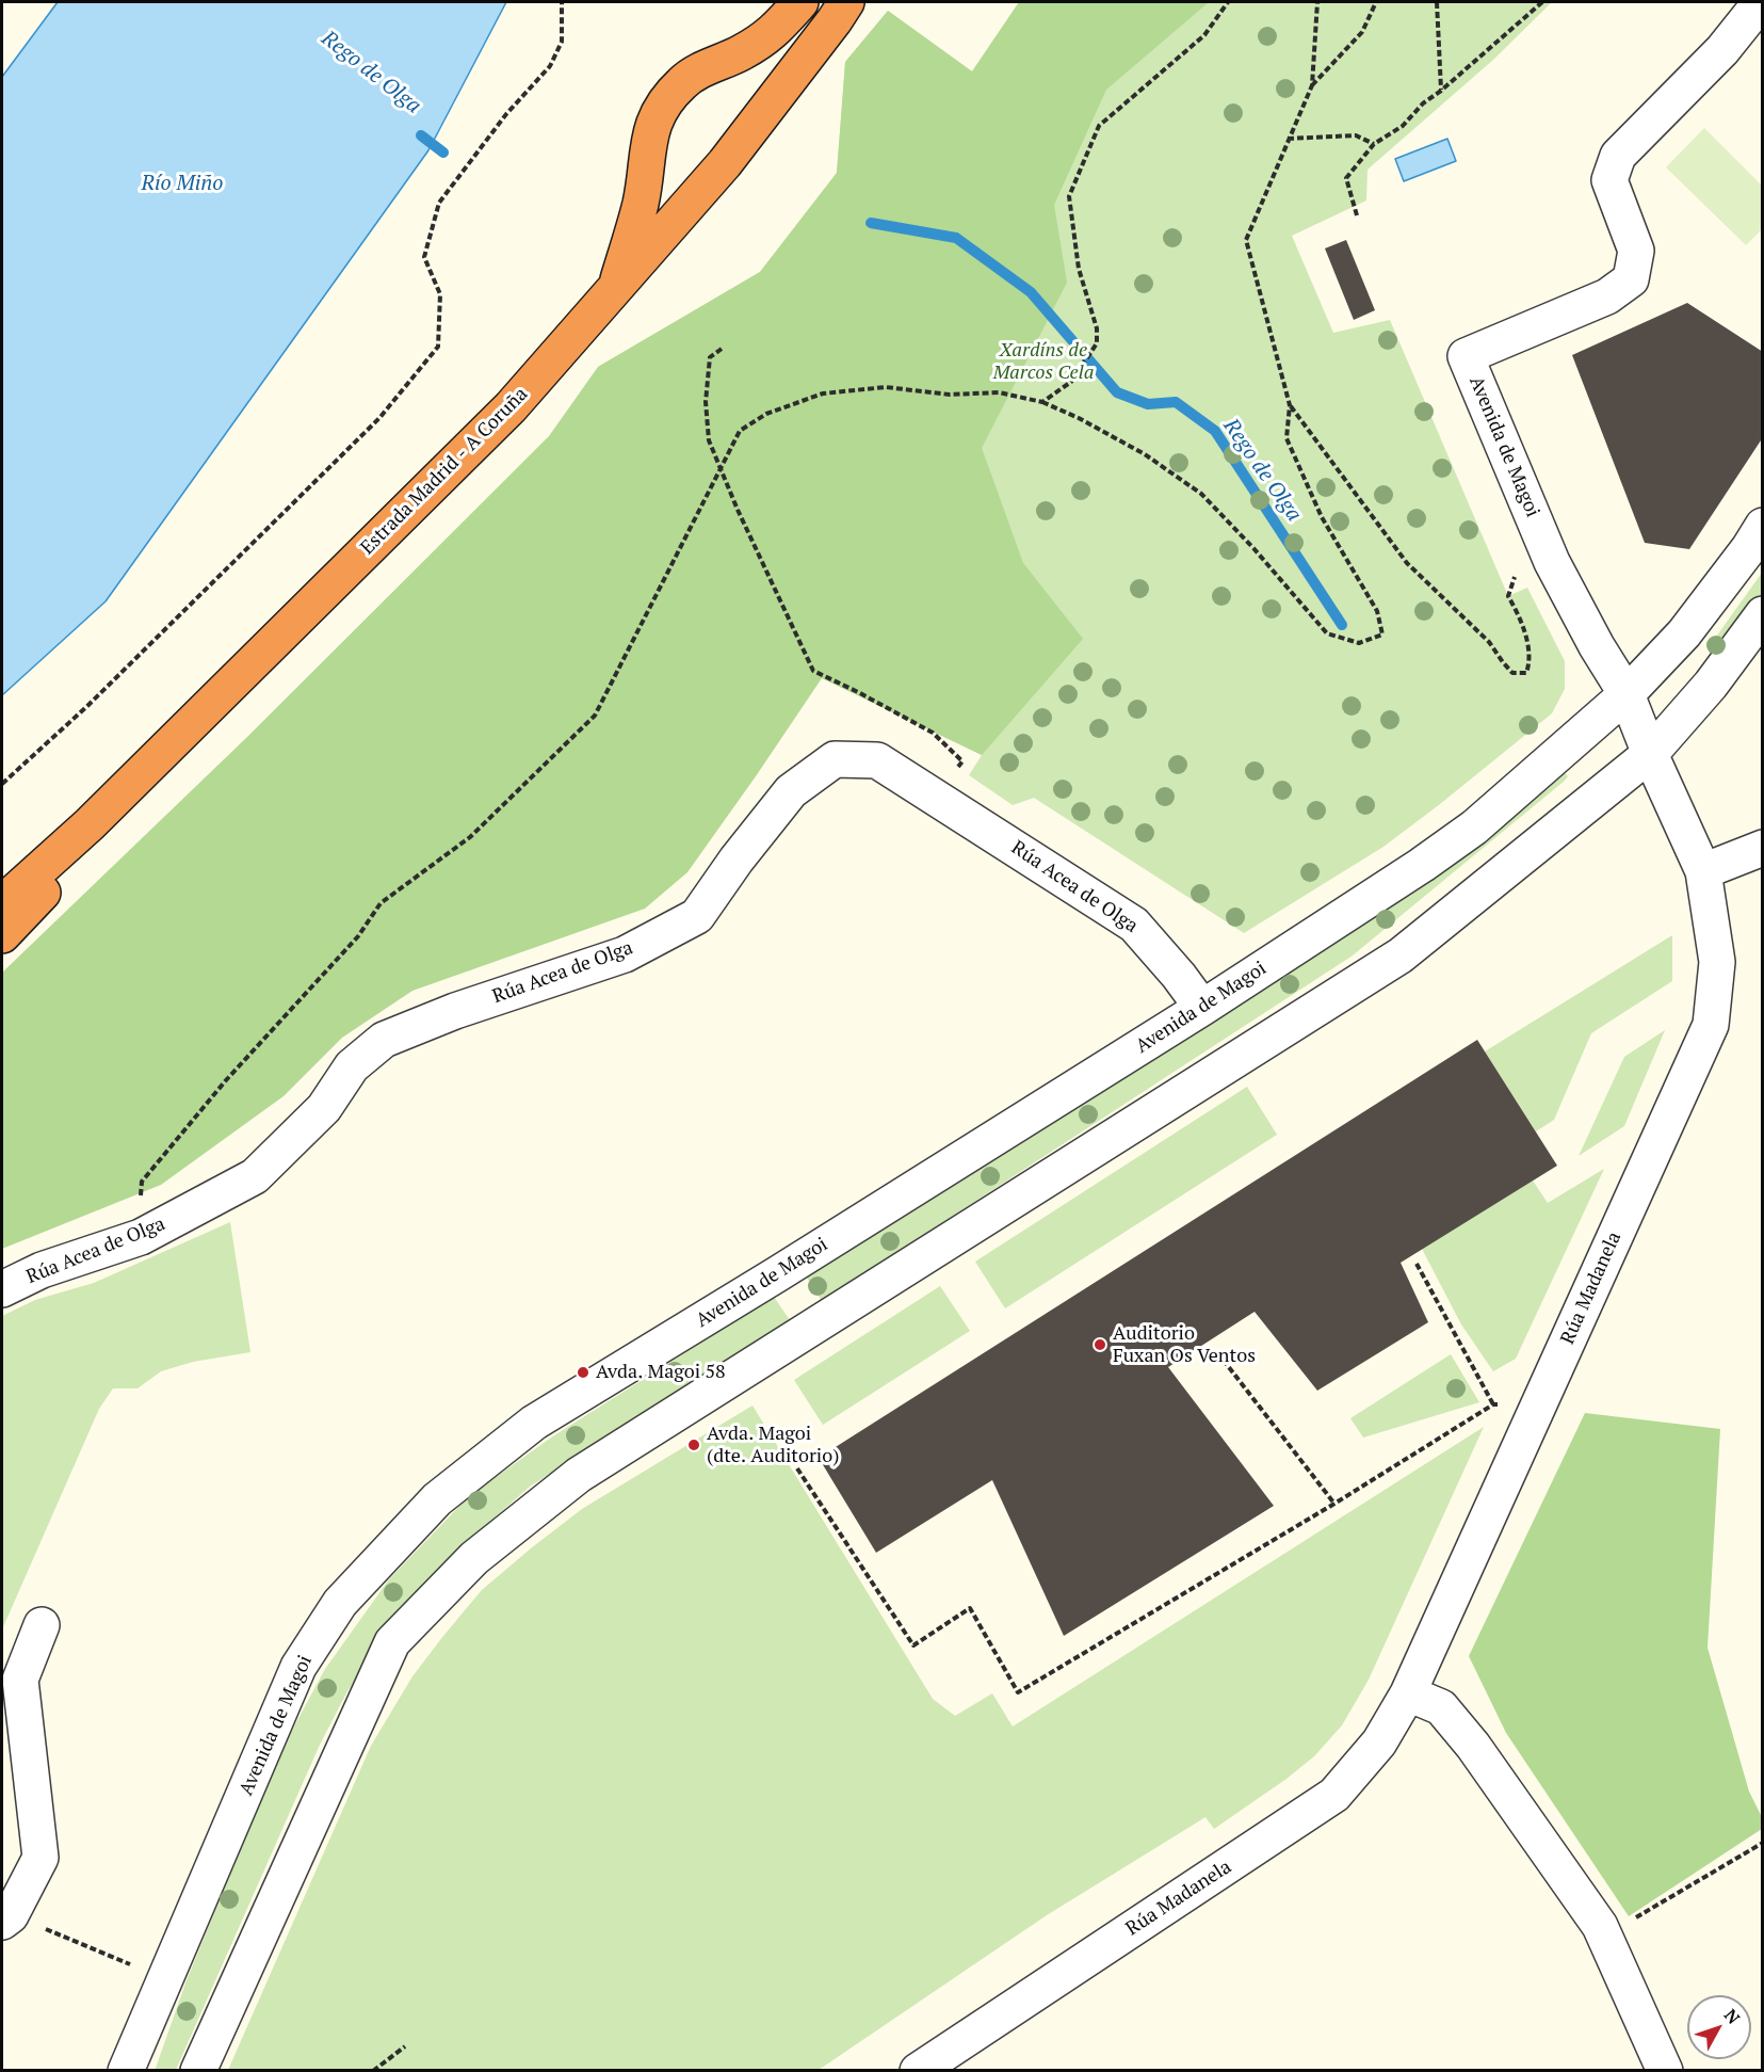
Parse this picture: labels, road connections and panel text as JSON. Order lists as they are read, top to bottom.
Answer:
{
  "streets": {
    "highway": ["Estrada Madrid - A Coruña"],
    "street": ["Avenida de Magoi", "Rúa Acea de Olga", "Rúa Madanela"]
  },
  "crossings": [
    ["Avenida de Magoi", "Rúa Acea de Olga"],
    ["Avenida de Magoi", "Rúa Madanela"]
  ],
  "water": ["Rego de Olga", "Río Miño"],
  "parks": ["Xardíns de Marcos Cela"],
  "places": ["Auditorio Fuxan Os Ventos", "Avda. Magoi 58", "Avda. Magoi (dte. Auditorio)"],
  "north": "top right"
}
